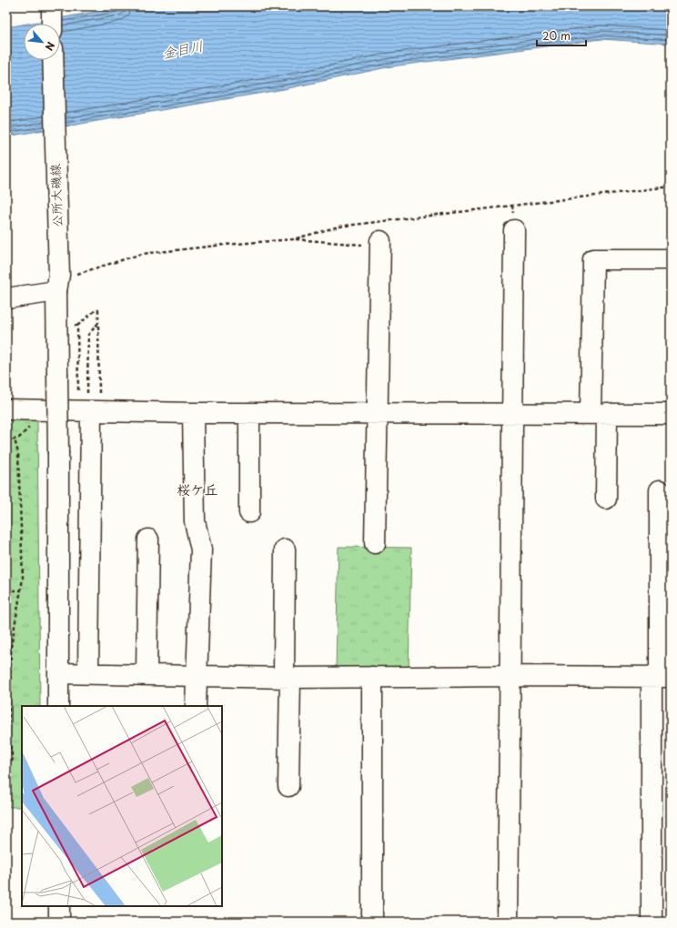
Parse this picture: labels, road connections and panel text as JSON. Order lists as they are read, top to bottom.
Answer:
{
  "streets": {
    "street": ["公所大磯線"]
  },
  "districts": ["桜ケ丘"],
  "water": ["金目川"],
  "scale_bar": "20 m",
  "north": "bottom right"
}
